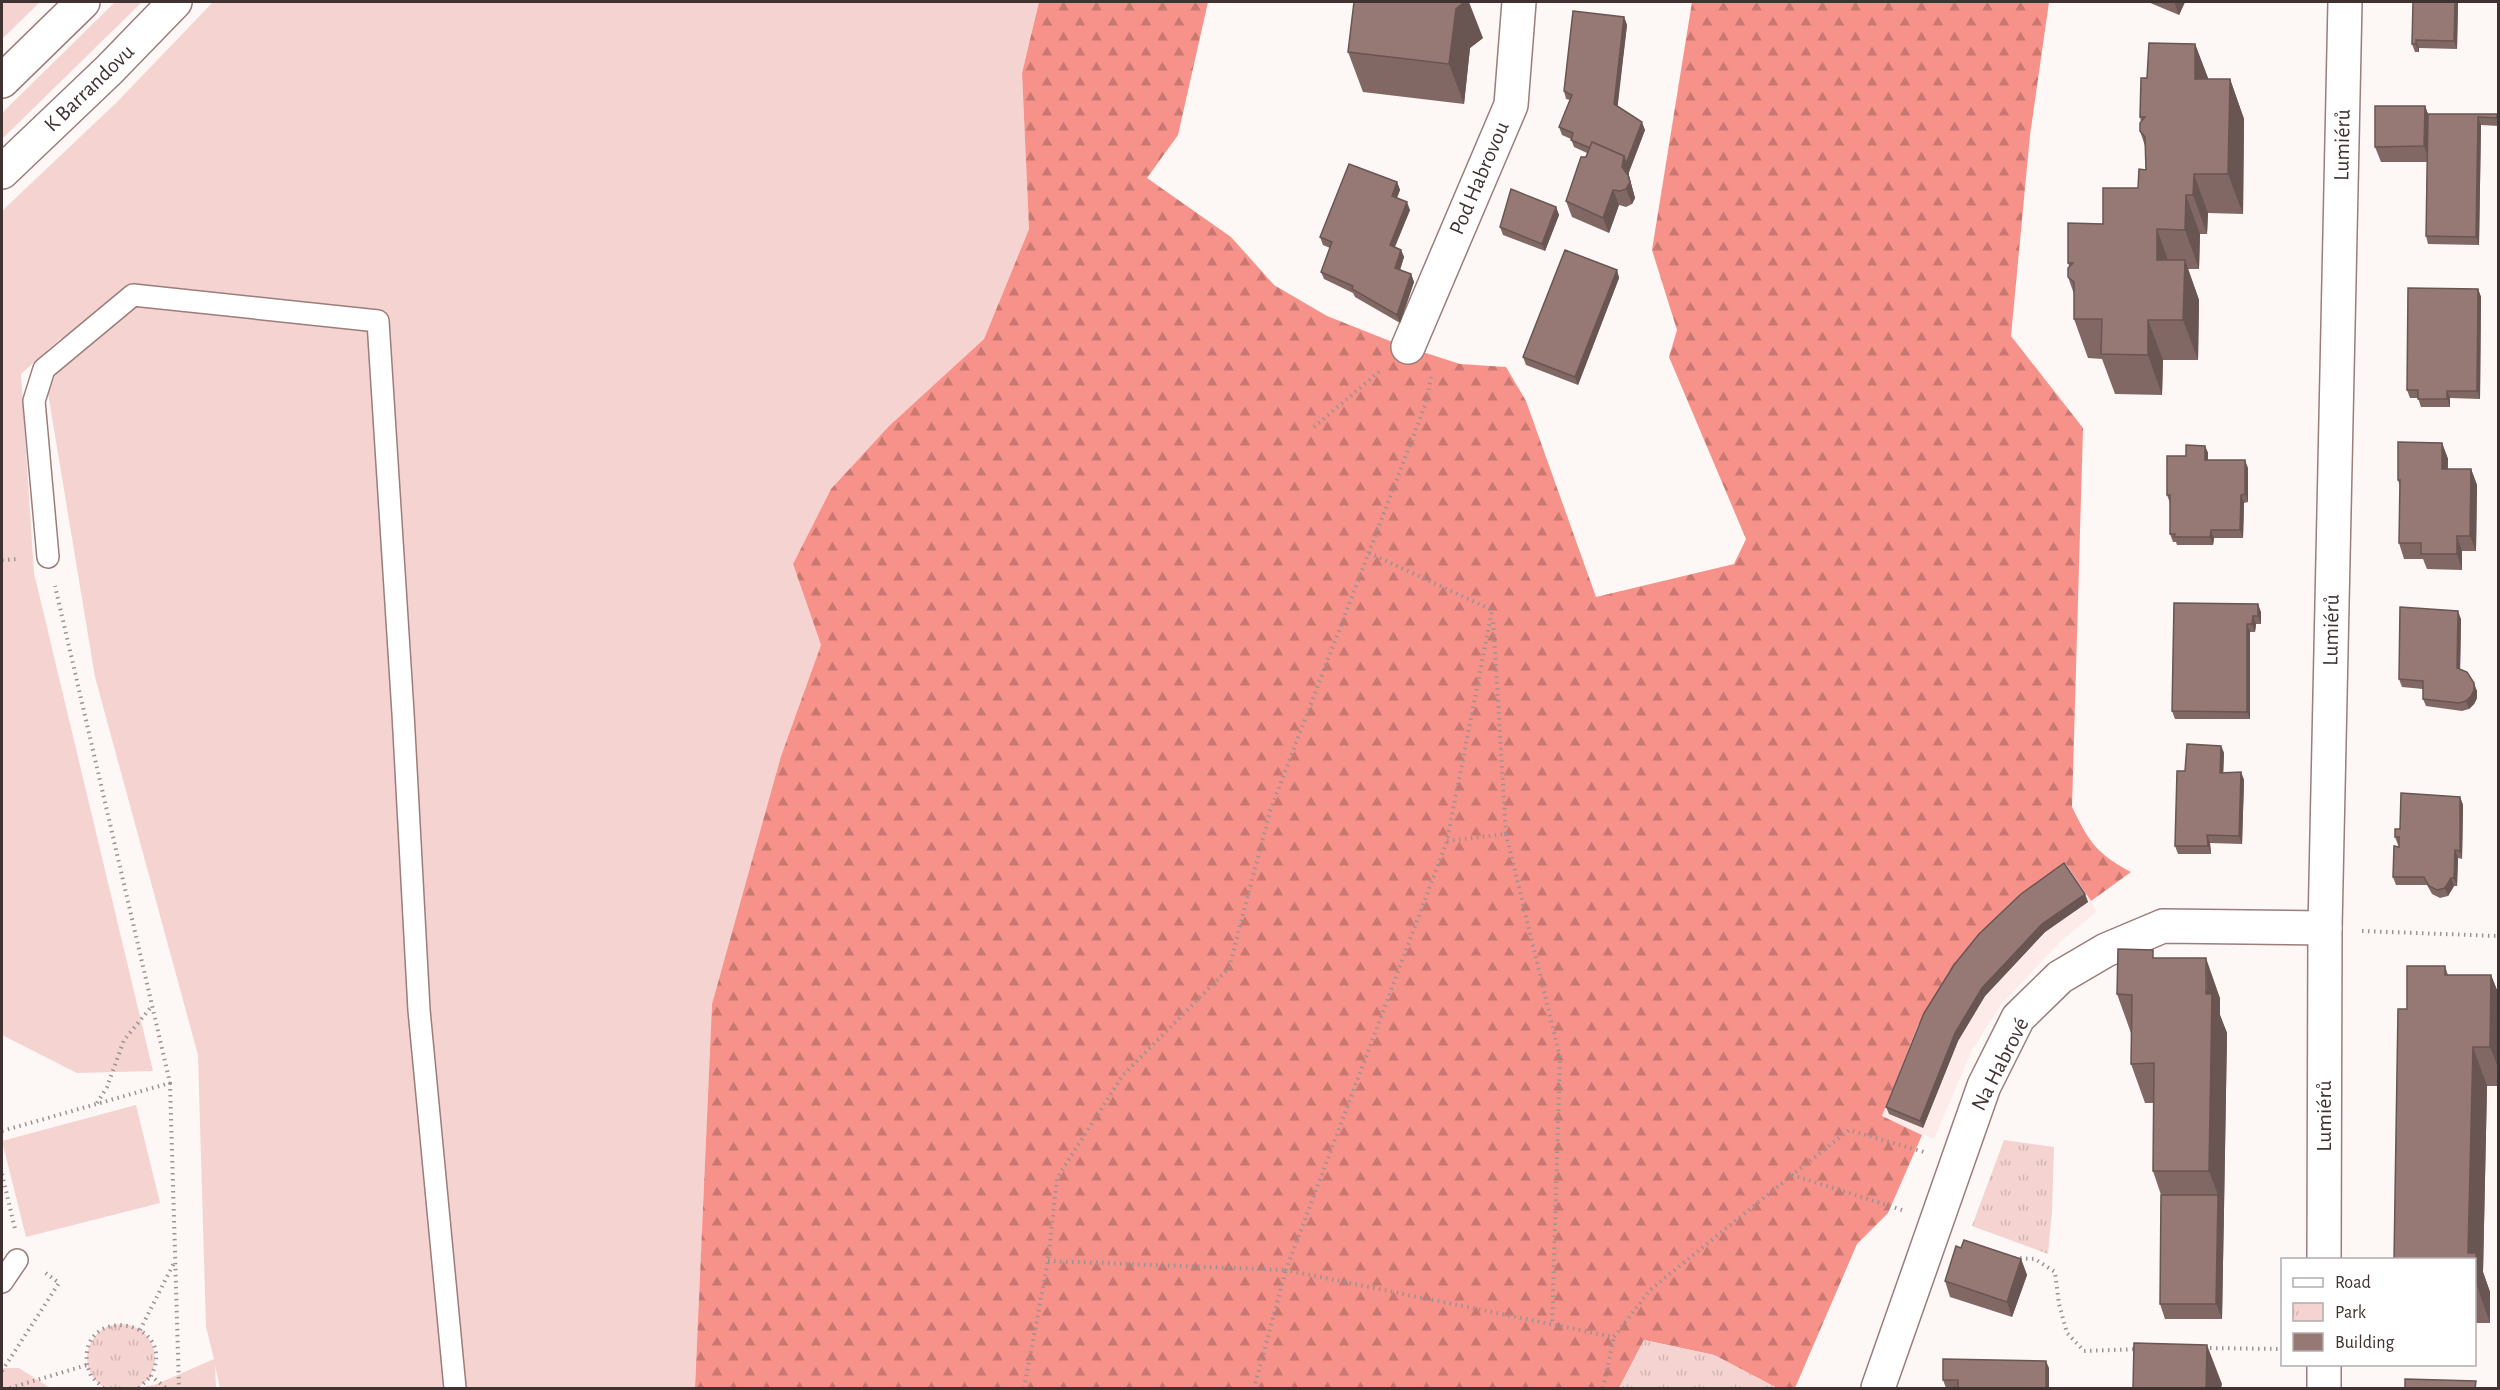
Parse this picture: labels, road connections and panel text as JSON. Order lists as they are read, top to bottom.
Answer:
{
  "streets": {
    "street": [
      "K Barrandovu",
      "Lumiérů",
      "Pod Habrovou",
      "Na Habrové"
    ]
  },
  "crossings": [
    ["Lumiérů", "Na Habrové"]
  ],
  "legend": ["Road", "Park", "Building"]
}
